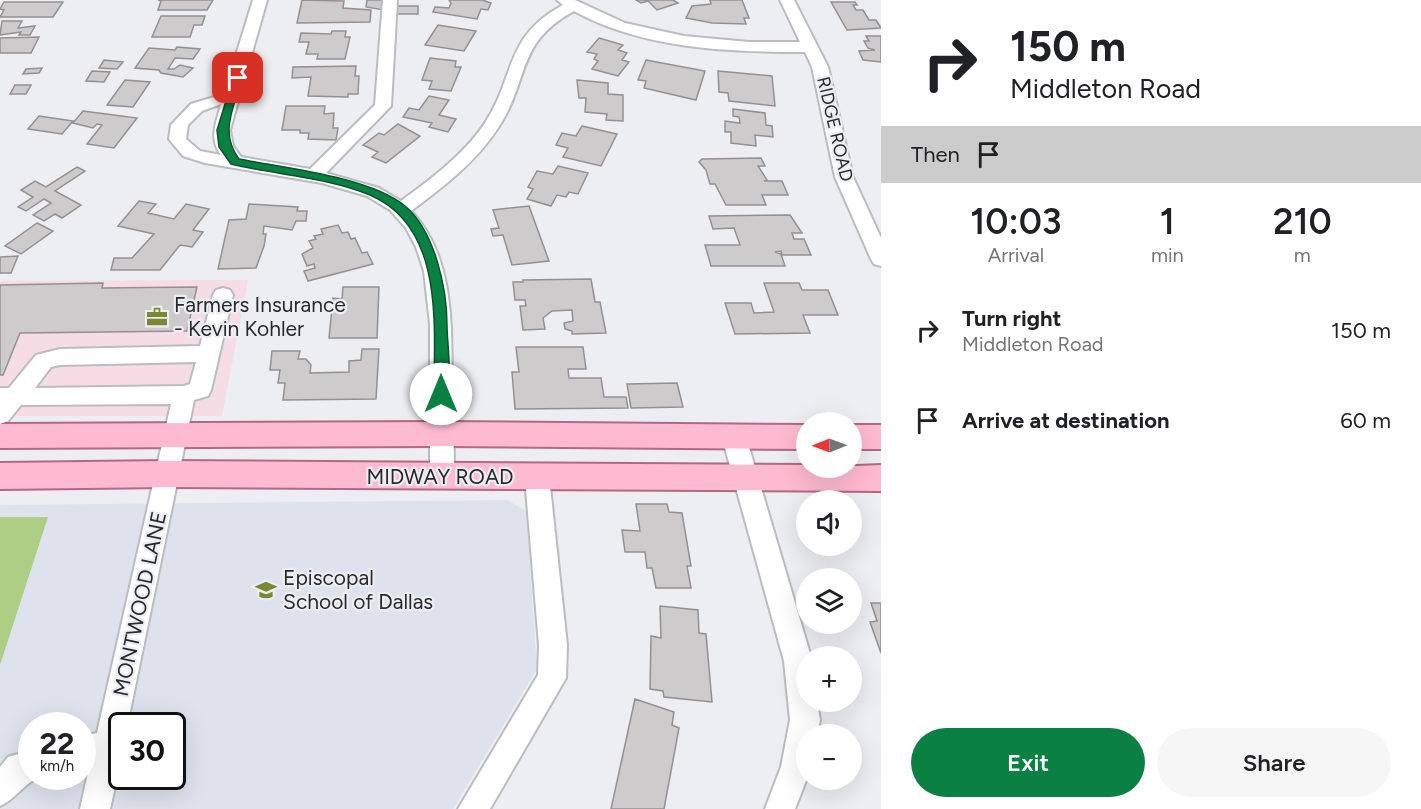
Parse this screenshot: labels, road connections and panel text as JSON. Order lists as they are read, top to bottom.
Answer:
{
  "streets": {
    "main road": ["MIDWAY ROAD"],
    "street": ["RIDGE ROAD", "MONTWOOD LANE"]
  },
  "crossings": [
    ["MIDWAY ROAD", "MONTWOOD LANE"]
  ],
  "places": {
    "office": ["Farmers Insurance - Kevin Kohler"],
    "school or university": ["Episcopal School of Dallas"]
  },
  "north": "left",
  "page": {
    "turn": ["150 m", "Middleton Road"],
    "then": "Then",
    "eta": [
      "10:03",
      "Arrival",
      "1",
      "min",
      "210",
      "m"
    ],
    "list": [
      {
        "name": "Turn right",
        "note": "Middleton Road",
        "value": "150 m"
      },
      {
        "name": "Arrive at destination",
        "value": "60 m"
      }
    ],
    "map_buttons": ["+", "−"],
    "speed": "22 km/h",
    "limit": "30",
    "buttons": ["Exit", "Share"]
  }
}
